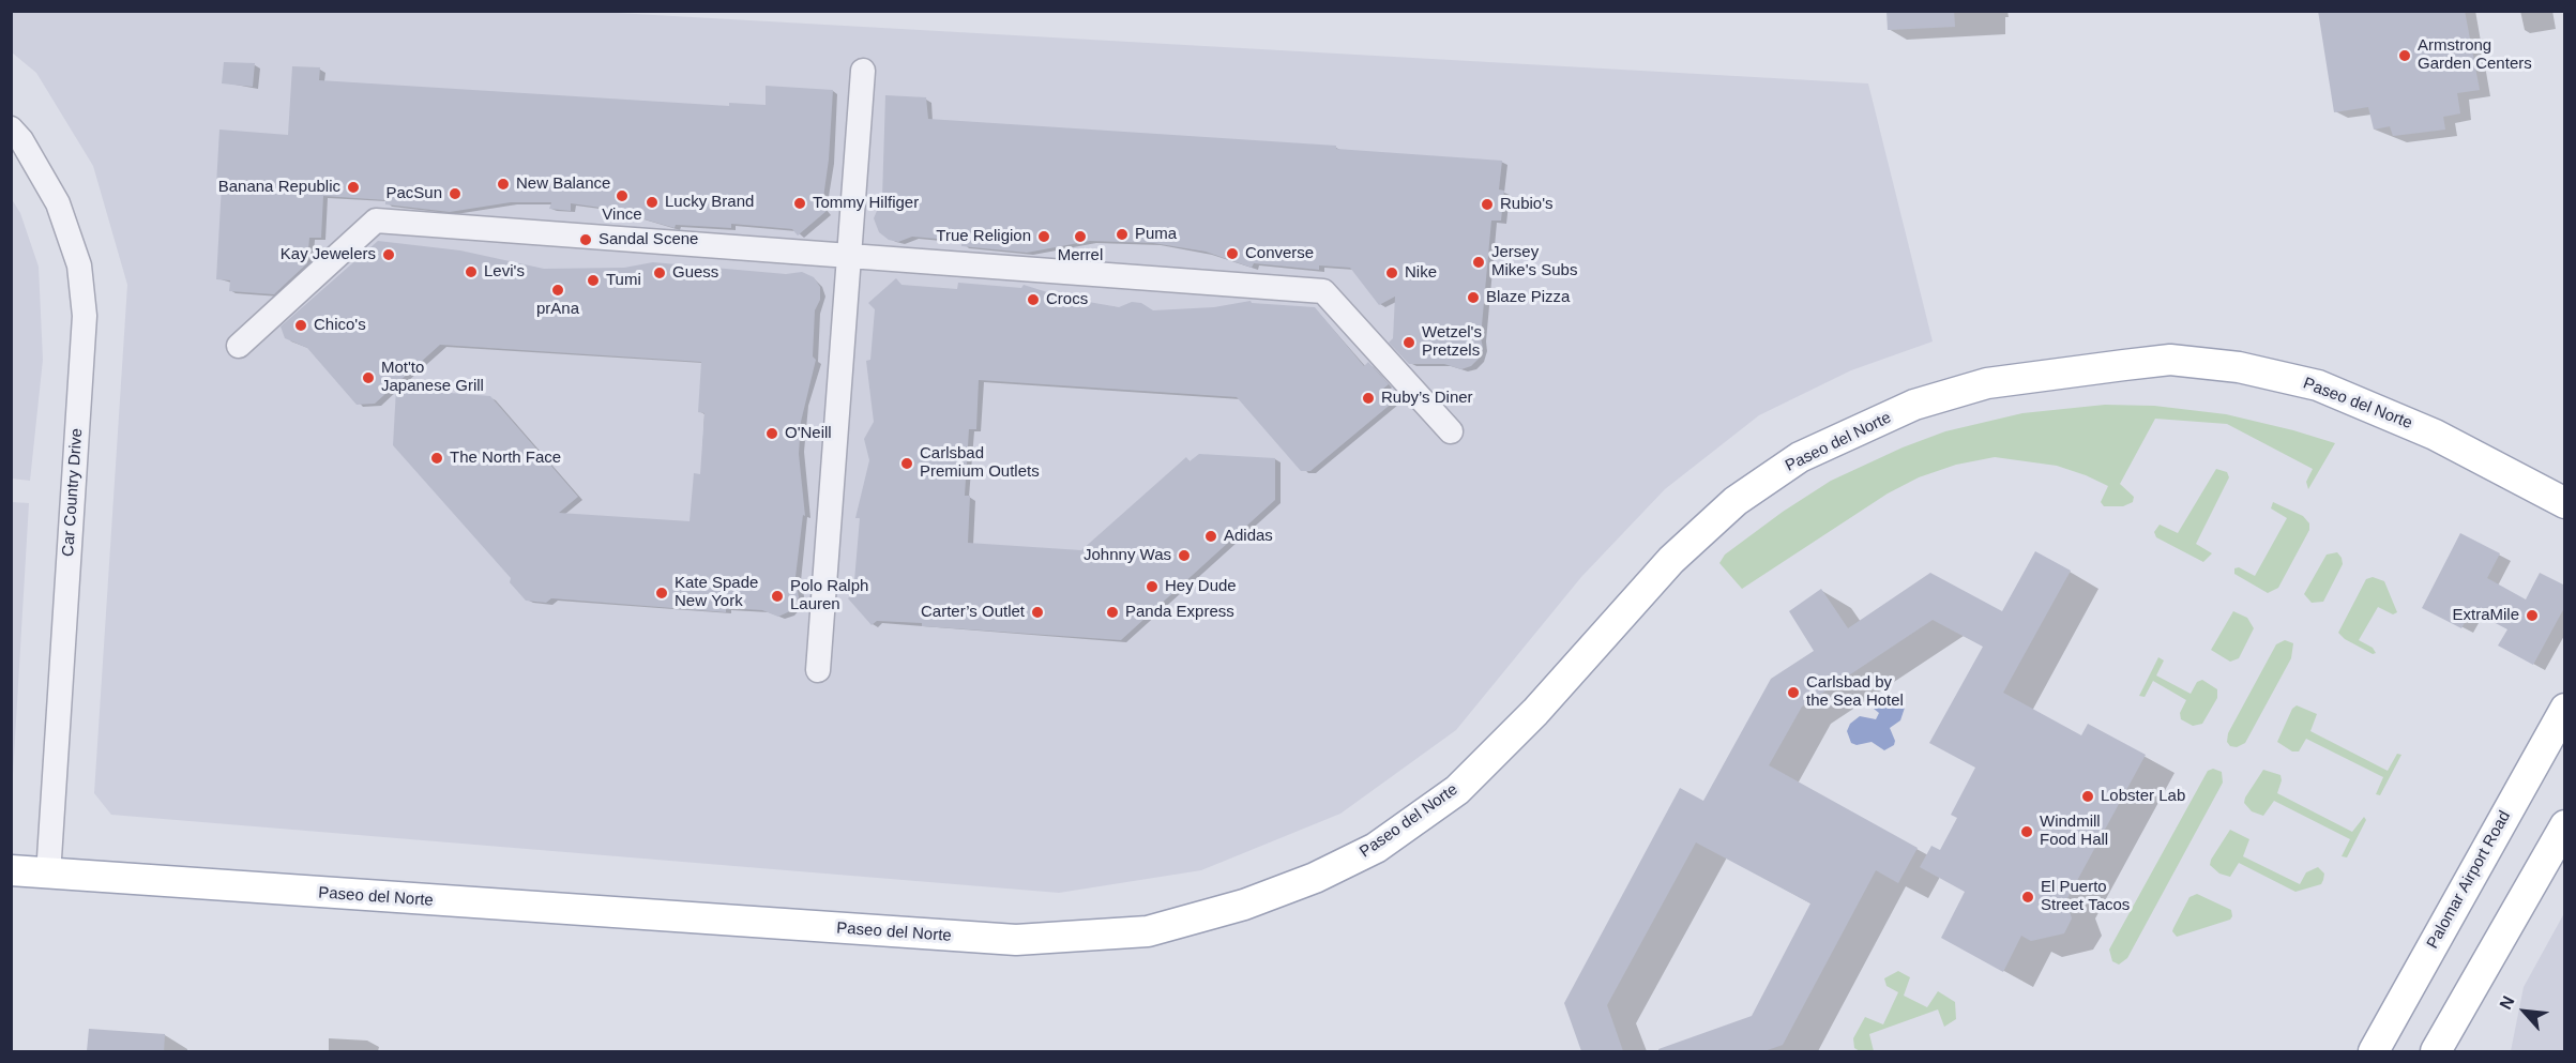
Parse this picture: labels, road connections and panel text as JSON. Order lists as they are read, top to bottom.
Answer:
{
  "streets": {
    "main road": ["Paseo del Norte", "Palomar Airport Road"],
    "street": ["Car Country Drive"]
  },
  "crossings": [
    ["Paseo del Norte", "Car Country Drive"]
  ],
  "places": [
    "Armstrong Garden Centers",
    "New Balance",
    "Banana Republic",
    "PacSun",
    "Vince",
    "Lucky Brand",
    "Tommy Hilfiger",
    "Rubio's",
    "Puma",
    "True Religion",
    "Merrel",
    "Sandal Scene",
    "Converse",
    "Kay Jewelers",
    "Jersey Mike's Subs",
    "Levi's",
    "Guess",
    "Nike",
    "Tumi",
    "prAna",
    "Blaze Pizza",
    "Crocs",
    "Chico's",
    "Wetzel's Pretzels",
    "Mot'to Japanese Grill",
    "Ruby’s Diner",
    "O'Neill",
    "The North Face",
    "Carlsbad Premium Outlets",
    "Adidas",
    "Johnny Was",
    "Hey Dude",
    "Kate Spade New York",
    "Polo Ralph Lauren",
    "Carter’s Outlet",
    "Panda Express",
    "ExtraMile",
    "Carlsbad by the Sea Hotel",
    "Lobster Lab",
    "Windmill Food Hall",
    "El Puerto Street Tacos"
  ],
  "north": "top left"
}
